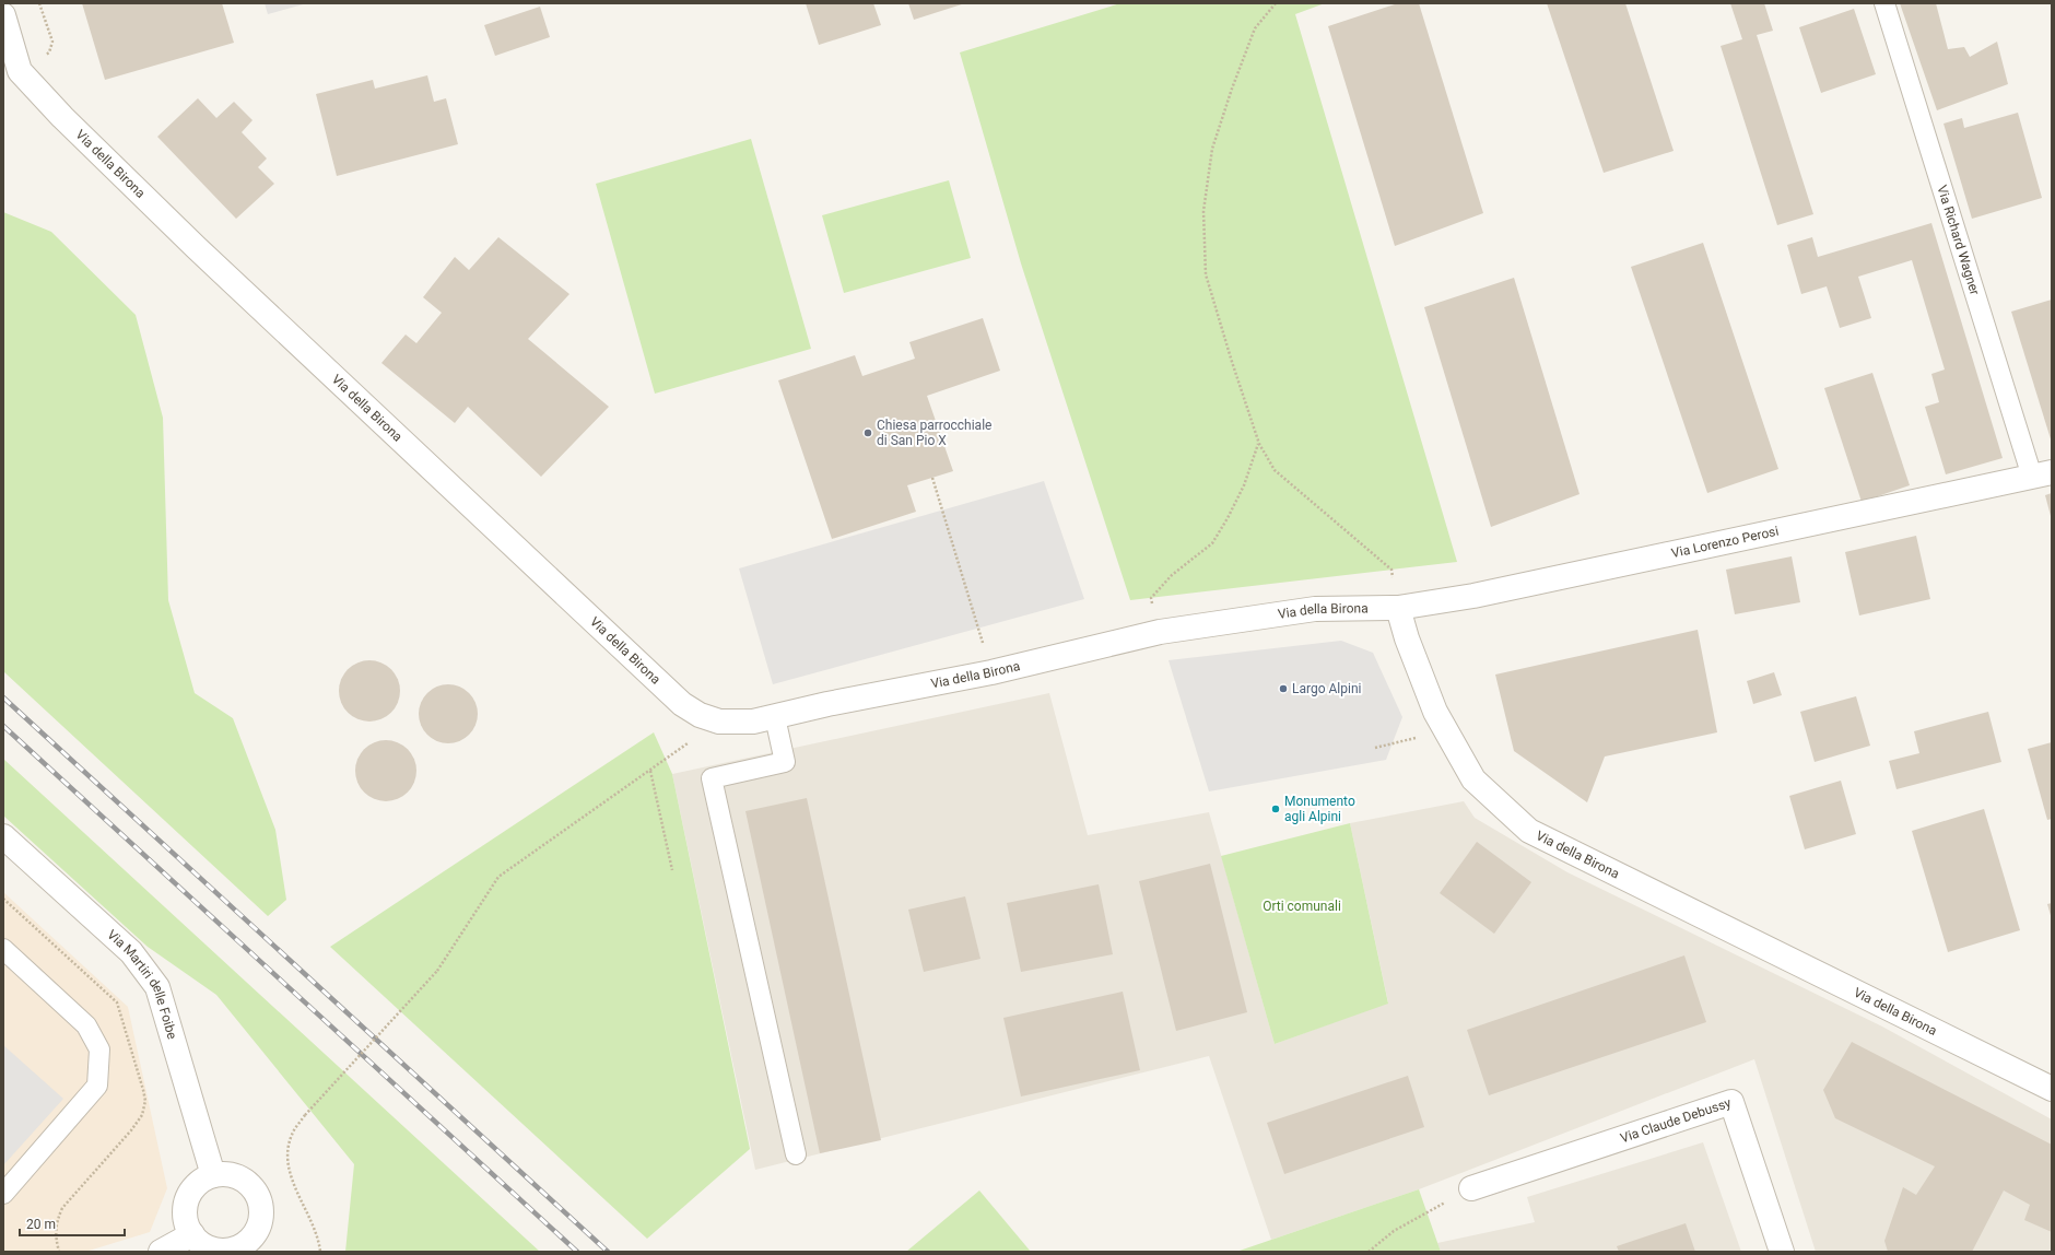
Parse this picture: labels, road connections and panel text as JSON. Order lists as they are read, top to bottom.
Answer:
{
  "streets": {
    "street": [
      "Via della Birona",
      "Via Lorenzo Perosi",
      "Via Martiri delle Foibe",
      "Via Claude Debussy"
    ],
    "lane": ["Via Richard Wagner"]
  },
  "crossings": [
    ["Via della Birona", "Via Lorenzo Perosi"],
    ["Via Richard Wagner", "Via Lorenzo Perosi"]
  ],
  "parks": ["Orti comunali"],
  "places": ["Chiesa parrocchiale di San Pio X", "Largo Alpini", "Monumento agli Alpini"],
  "scale_bar": "20 m"
}
